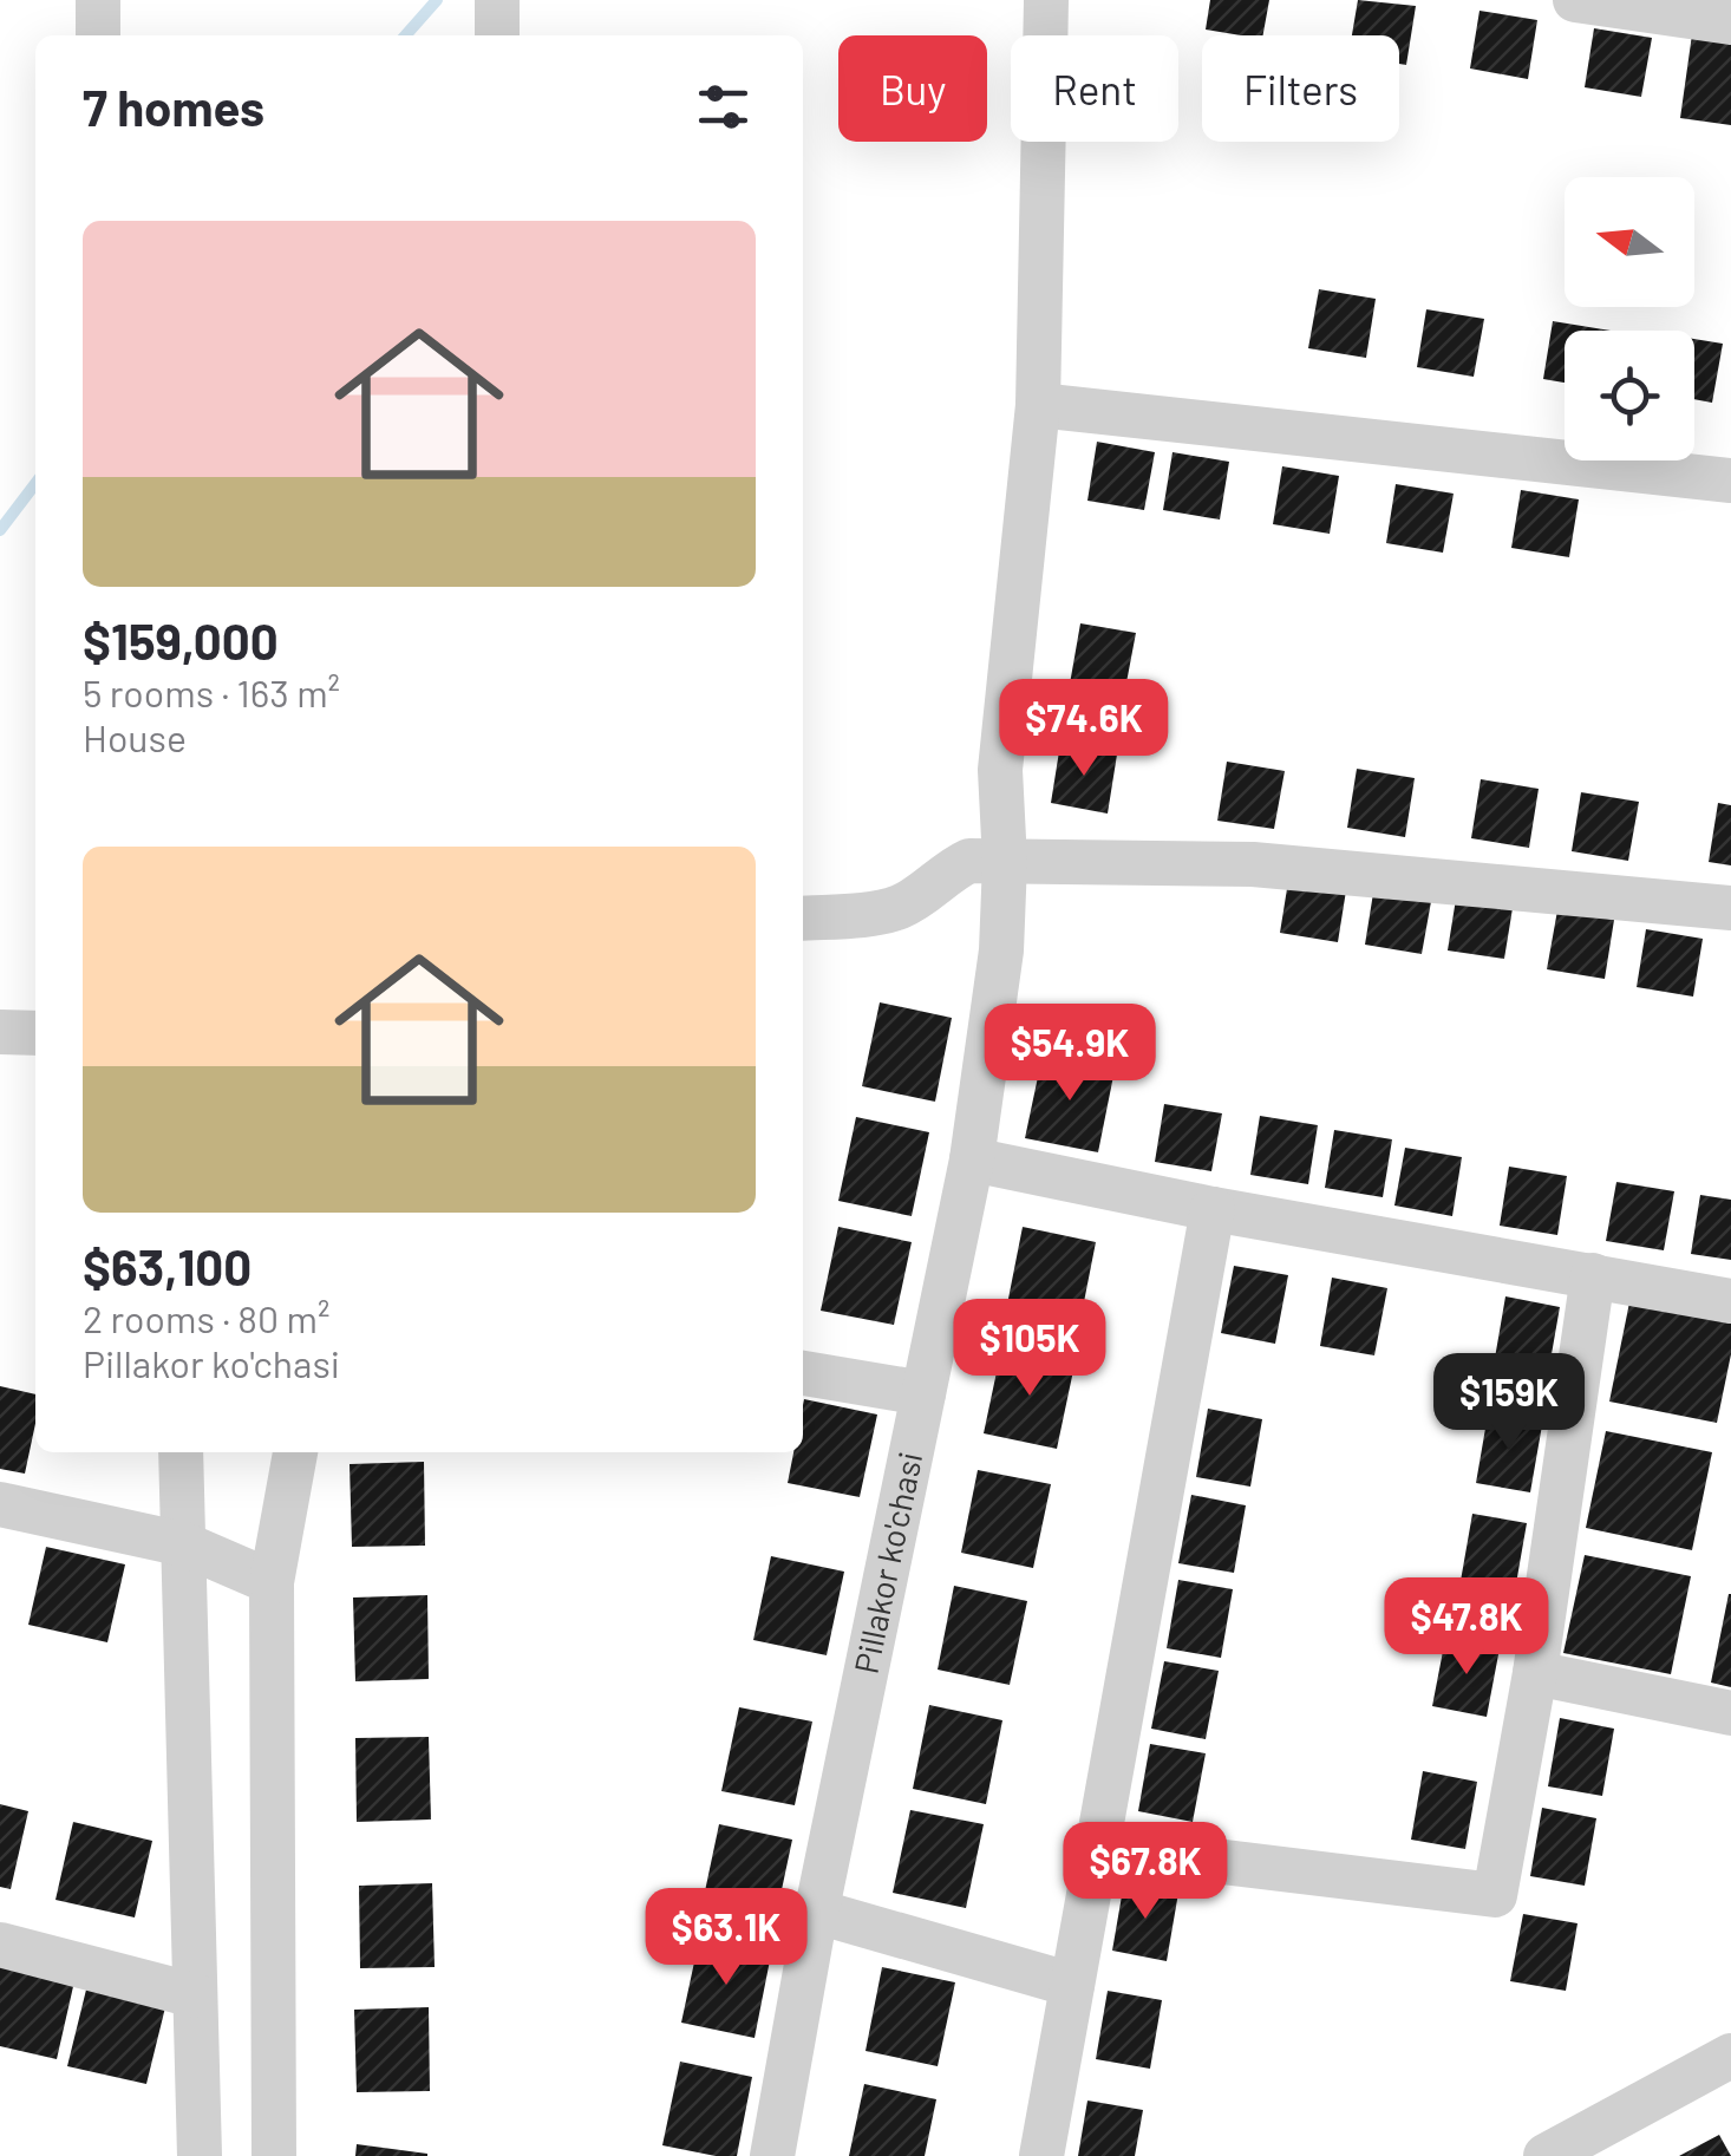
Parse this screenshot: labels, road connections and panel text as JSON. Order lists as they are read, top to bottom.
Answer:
{
  "streets": {
    "street": ["Pillakor ko'chasi"]
  },
  "north": "left",
  "page": {
    "chip": ["Buy", "Rent", "Filters"],
    "heading": "7 homes",
    "list": [
      {
        "name": "$159,000",
        "note": "5 rooms · 163 m² · House"
      },
      {
        "name": "$63,100",
        "note": "2 rooms · 80 m² · Pillakor ko'chasi"
      }
    ],
    "price": [
      "$74.6K",
      "$54.9K",
      "$105K",
      "$159K",
      "$47.8K",
      "$67.8K",
      "$63.1K"
    ]
  }
}
